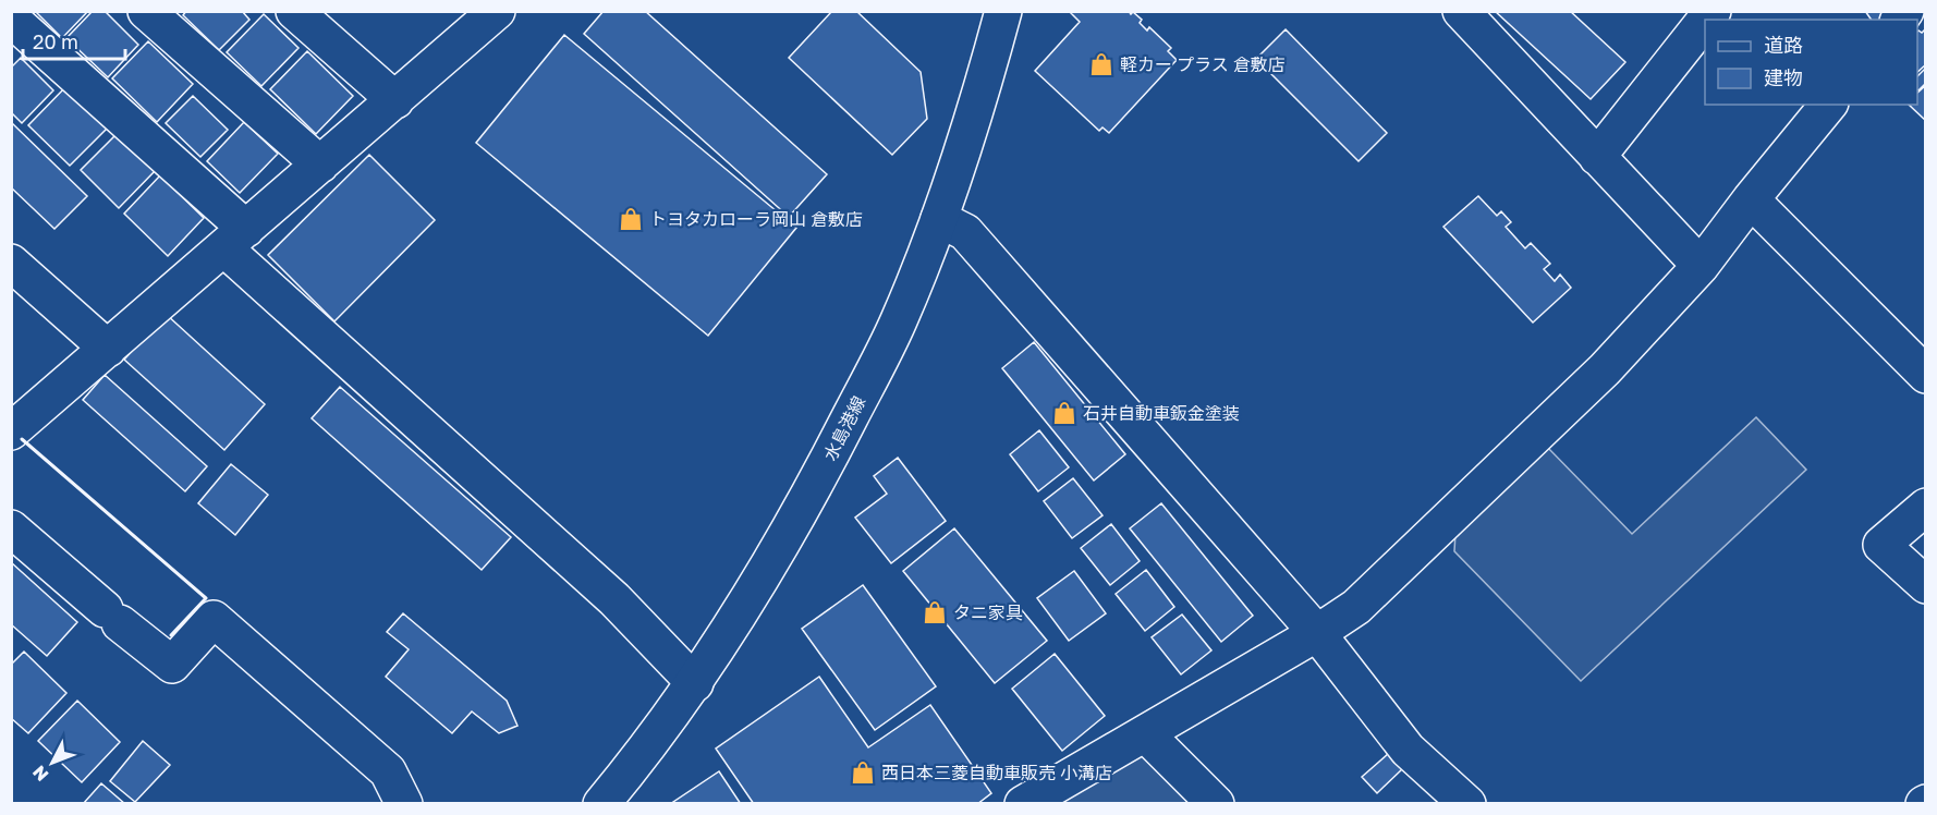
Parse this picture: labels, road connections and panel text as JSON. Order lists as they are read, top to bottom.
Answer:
{
  "streets": {
    "street": ["水島港線"]
  },
  "places": {
    "shop": [
      "軽カー プラス 倉敷店",
      "トヨタカローラ岡山 倉敷店",
      "石井自動車鈑金塗装",
      "タニ家具",
      "西日本三菱自動車販売 小溝店"
    ]
  },
  "legend": ["道路", "建物"],
  "scale_bar": "20 m",
  "north": "bottom left"
}
